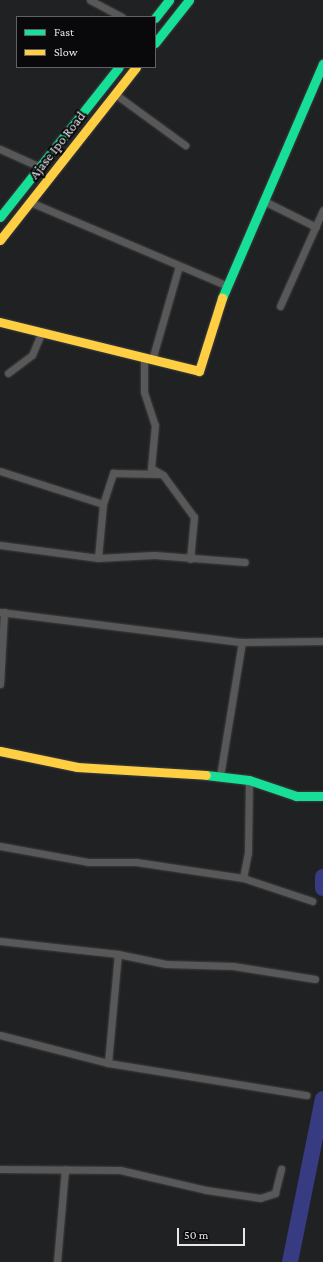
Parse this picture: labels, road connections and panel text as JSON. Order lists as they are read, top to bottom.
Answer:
{
  "streets": {
    "main road": ["Ajase Ipo Road"]
  },
  "legend": ["Fast", "Slow"],
  "scale_bar": "50 m"
}
